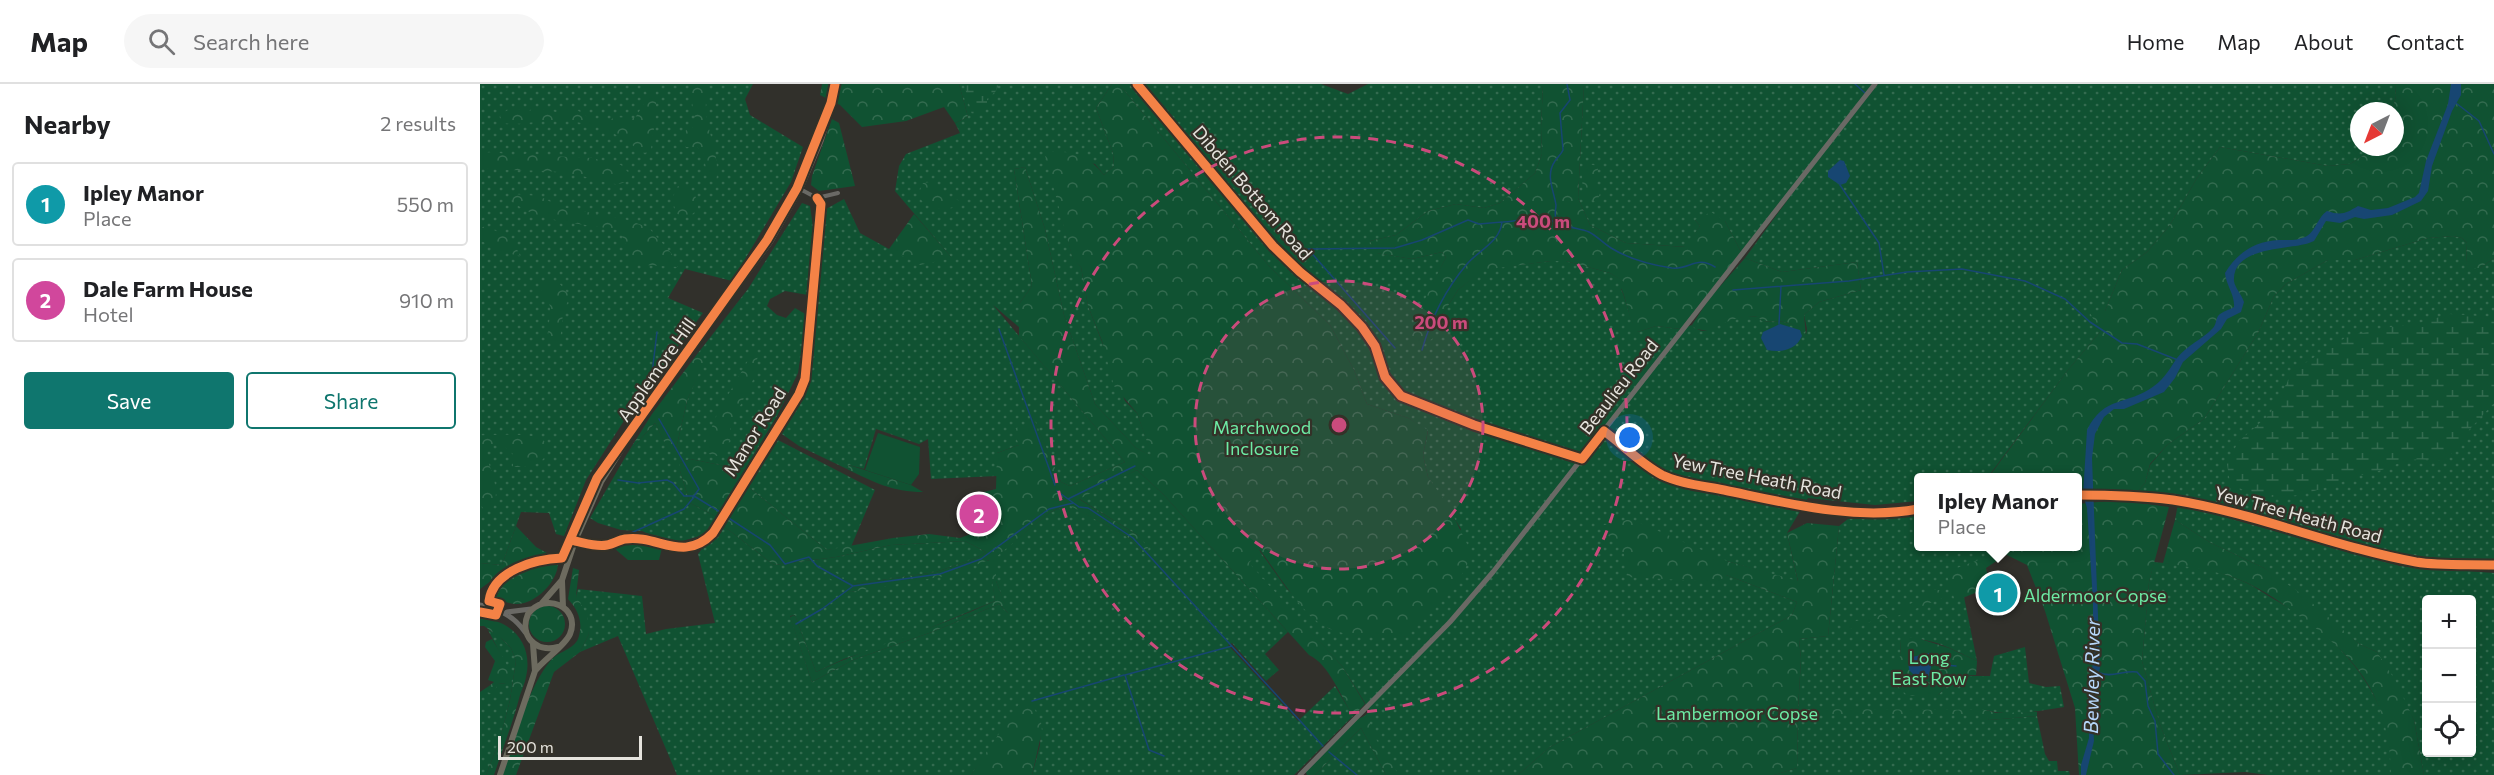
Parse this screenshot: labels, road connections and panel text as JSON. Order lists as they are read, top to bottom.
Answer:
{
  "streets": {
    "main road": ["Applemore Hill"],
    "street": [
      "Dibden Bottom Road",
      "Beaulieu Road",
      "Manor Road",
      "Yew Tree Heath Road"
    ]
  },
  "crossings": [
    ["Dibden Bottom Road", "Beaulieu Road"],
    ["Applemore Hill", "Manor Road"],
    ["Beaulieu Road", "Yew Tree Heath Road"]
  ],
  "water": ["Bewley River"],
  "parks": [
    "Marchwood Inclosure",
    "Aldermoor Copse",
    "Long East Row",
    "Lambermoor Copse"
  ],
  "scale_bar": "200 m",
  "north": "bottom left",
  "page": {
    "header": "Map",
    "search": "Search here",
    "nav": [
      "Home",
      "Map",
      "About",
      "Contact"
    ],
    "heading": ["Nearby", "2 results"],
    "list": [
      {
        "mark": "1",
        "name": "Ipley Manor",
        "note": "Place",
        "value": "550 m"
      },
      {
        "mark": "2",
        "name": "Dale Farm House",
        "note": "Hotel",
        "value": "910 m"
      }
    ],
    "buttons": ["Save", "Share"],
    "popup": ["Ipley Manor", "Place"],
    "pins": ["2", "1"],
    "map_buttons": ["+", "−"],
    "scale": "200 m"
  },
  "rings": ["400 m", "200 m"]
}
